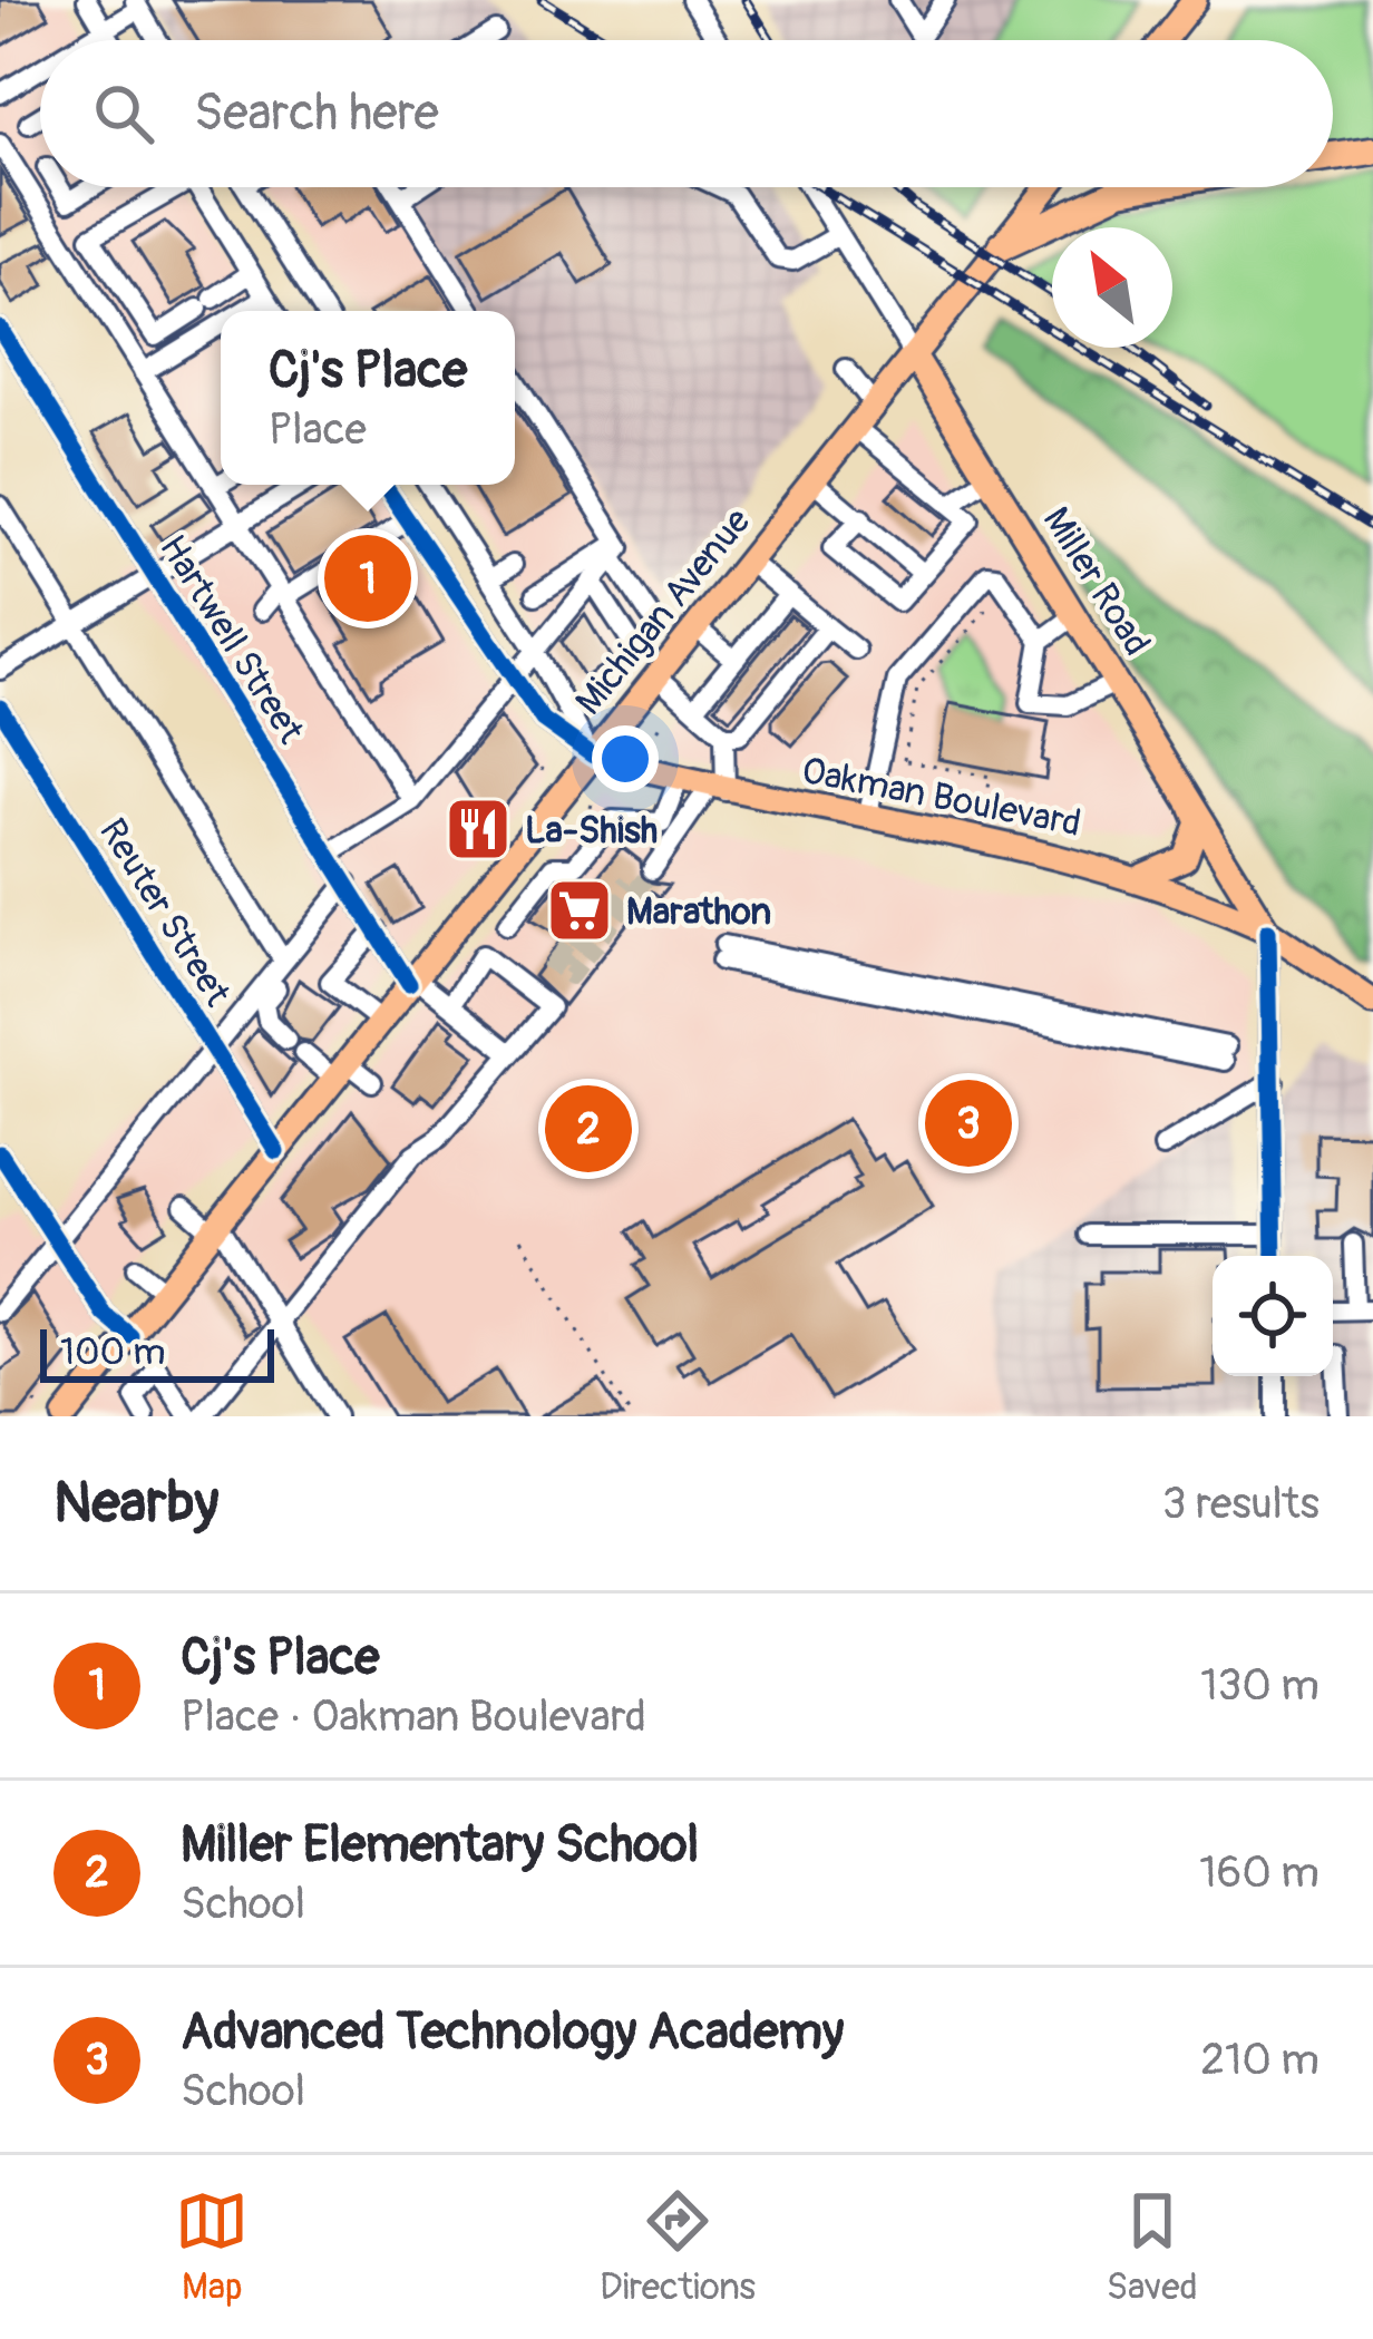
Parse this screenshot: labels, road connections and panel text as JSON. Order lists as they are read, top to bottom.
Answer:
{
  "streets": {
    "main road": ["Miller Road", "Michigan Avenue", "Oakman Boulevard"],
    "street": ["Hartwell Street", "Reuter Street"]
  },
  "crossings": [
    ["Miller Road", "Michigan Avenue"],
    ["Miller Road", "Oakman Boulevard"],
    ["Michigan Avenue", "Hartwell Street"],
    ["Michigan Avenue", "Oakman Boulevard"],
    ["Michigan Avenue", "Reuter Street"]
  ],
  "places": {
    "restaurant": ["La-Shish"],
    "supermarket": ["Marathon"]
  },
  "scale_bar": "100 m",
  "north": "top left",
  "page": {
    "search": "Search here",
    "popup": ["Cj's Place", "Place"],
    "pins": ["1", "3", "2"],
    "scale": "100 m",
    "heading": ["Nearby", "3 results"],
    "list": [
      {
        "mark": "1",
        "name": "Cj's Place",
        "note": "Place · Oakman Boulevard",
        "value": "130 m"
      },
      {
        "mark": "2",
        "name": "Miller Elementary School",
        "note": "School",
        "value": "160 m"
      },
      {
        "mark": "3",
        "name": "Advanced Technology Academy",
        "note": "School",
        "value": "210 m"
      }
    ],
    "nav": ["Map", "Directions", "Saved"]
  }
}
